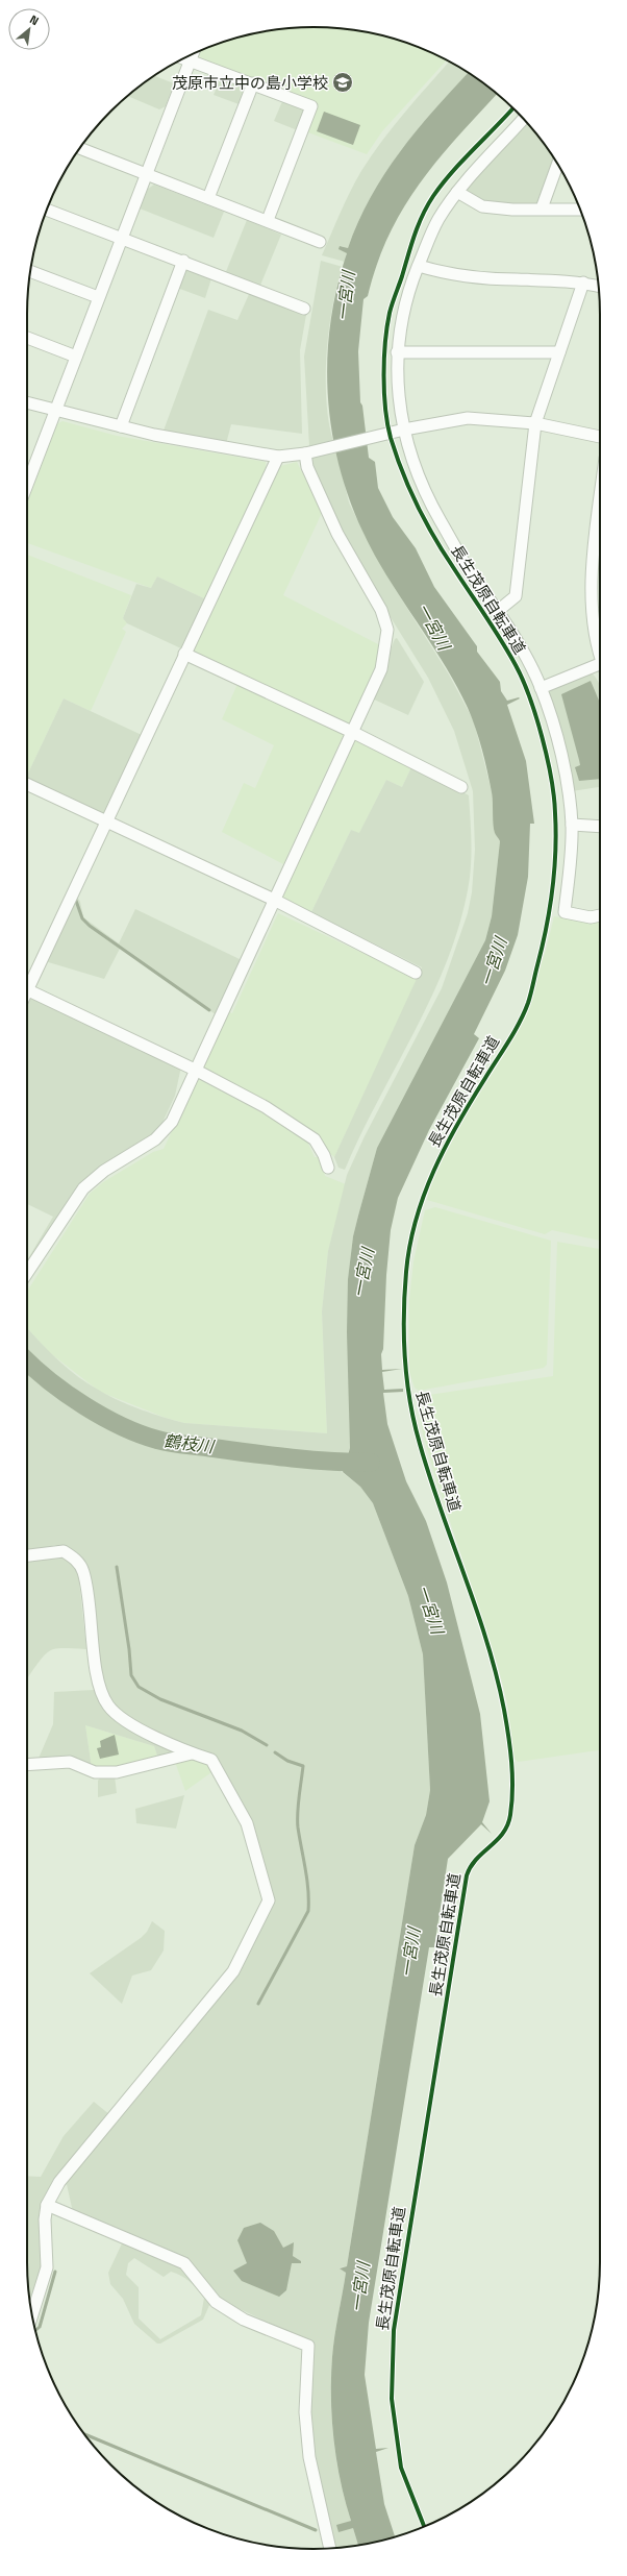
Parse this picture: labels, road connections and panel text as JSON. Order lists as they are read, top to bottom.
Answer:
{
  "streets": {
    "cycle path": ["長生茂原自転車道"]
  },
  "water": ["一宮川", "鶴枝川"],
  "places": {
    "school or university": ["茂原市立中の島小学校"]
  },
  "north": "top right"
}
